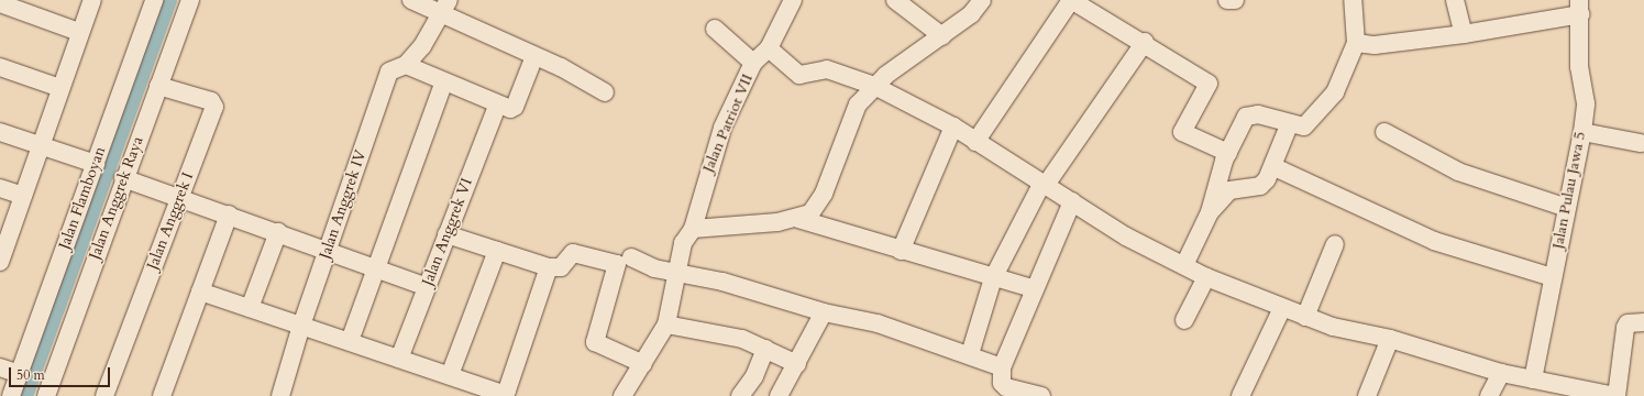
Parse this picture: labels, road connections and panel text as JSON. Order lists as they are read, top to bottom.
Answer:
{
  "streets": {
    "street": [
      "Jalan Patriot VII",
      "Jalan Pulau Jawa 5",
      "Jalan Flamboyan",
      "Jalan Anggrek Raya",
      "Jalan Anggrek IV",
      "Jalan Anggrek I",
      "Jalan Anggrek VI"
    ]
  },
  "crossings": [
    ["Jalan Anggrek Raya", "Jalan Anggrek I"]
  ],
  "scale_bar": "50 m"
}
